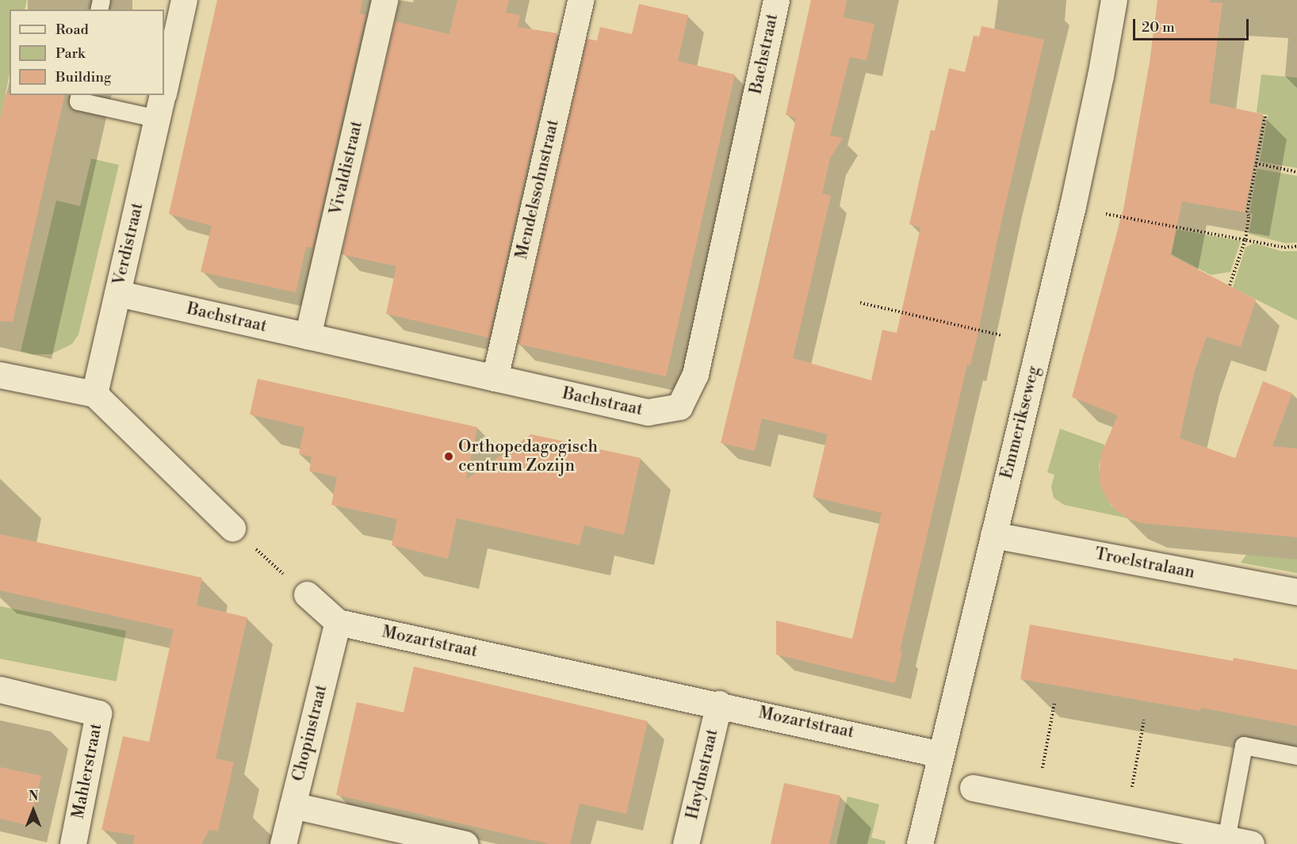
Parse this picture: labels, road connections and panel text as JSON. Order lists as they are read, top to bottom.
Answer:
{
  "streets": {
    "street": [
      "Bachstraat",
      "Vivaldistraat",
      "Mendelssohnstraat",
      "Verdistraat",
      "Emmerikseweg",
      "Troelstralaan",
      "Mozartstraat",
      "Chopinstraat",
      "Mahlerstraat",
      "Haydnstraat"
    ]
  },
  "crossings": [
    ["Bachstraat", "Vivaldistraat"],
    ["Bachstraat", "Mendelssohnstraat"],
    ["Bachstraat", "Verdistraat"],
    ["Emmerikseweg", "Troelstralaan"],
    ["Emmerikseweg", "Mozartstraat"],
    ["Mozartstraat", "Chopinstraat"],
    ["Mozartstraat", "Haydnstraat"]
  ],
  "places": ["Orthopedagogisch centrum Zozijn"],
  "legend": ["Road", "Park", "Building"],
  "scale_bar": "20 m",
  "north": "top"
}
